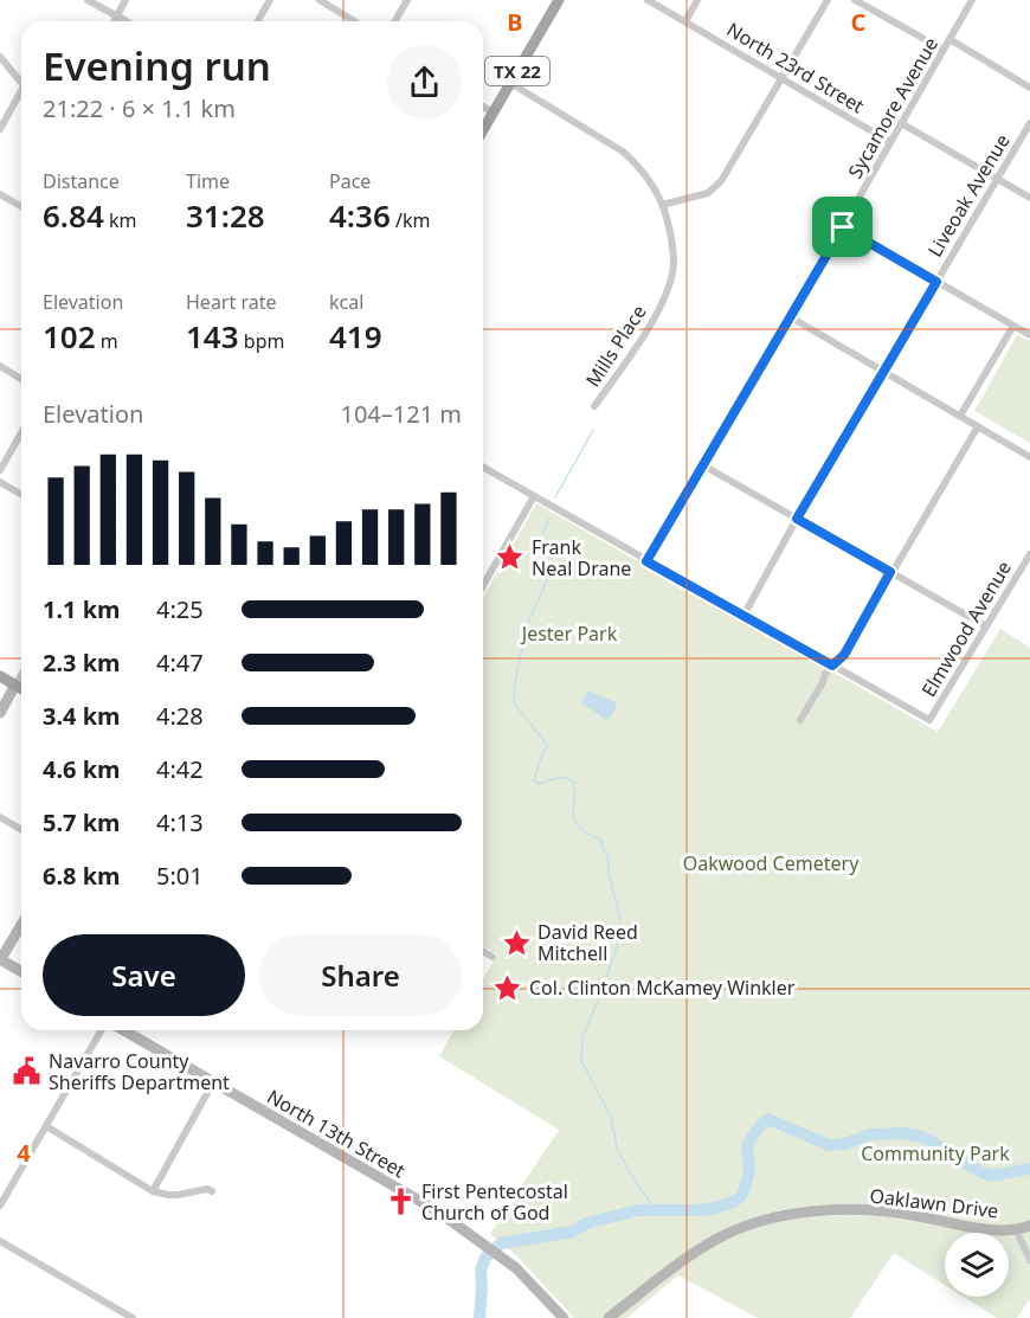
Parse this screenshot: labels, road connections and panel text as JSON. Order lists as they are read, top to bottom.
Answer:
{
  "streets": {
    "main road": ["TX 22"],
    "street": [
      "North 23rd Street",
      "Sycamore Avenue",
      "Liveoak Avenue",
      "Mills Place",
      "Elmwood Avenue",
      "North 13th Street",
      "Oaklawn Drive"
    ]
  },
  "crossings": [
    ["North 23rd Street", "Sycamore Avenue"],
    ["TX 22", "Mills Place"]
  ],
  "parks": ["Jester Park", "Oakwood Cemetery", "Community Park"],
  "places": {
    "place": ["Frank Neal Drane", "David Reed Mitchell", "Col. Clinton McKamey Winkler"],
    "public building": ["Navarro County Sheriffs Department"],
    "church": ["First Pentecostal Church of God"]
  },
  "page": {
    "heading": ["Evening run", "21:22 · 6 × 1.1 km"],
    "stats": [
      ["Distance", "6.84 km"],
      ["Time", "31:28"],
      ["Pace", "4:36 /km"],
      ["Elevation", "102 m"],
      ["Heart rate", "143 bpm"],
      ["kcal", "419"]
    ],
    "chart": ["Elevation", "104–121 m"],
    "list": [
      {
        "name": "1.1 km",
        "note": "4:25"
      },
      {
        "name": "2.3 km",
        "note": "4:47"
      },
      {
        "name": "3.4 km",
        "note": "4:28"
      },
      {
        "name": "4.6 km",
        "note": "4:42"
      },
      {
        "name": "5.7 km",
        "note": "4:13"
      },
      {
        "name": "6.8 km",
        "note": "5:01"
      }
    ],
    "buttons": ["Save", "Share"]
  },
  "grid": {
    "columns": ["B", "C"],
    "rows": ["4"]
  }
}
